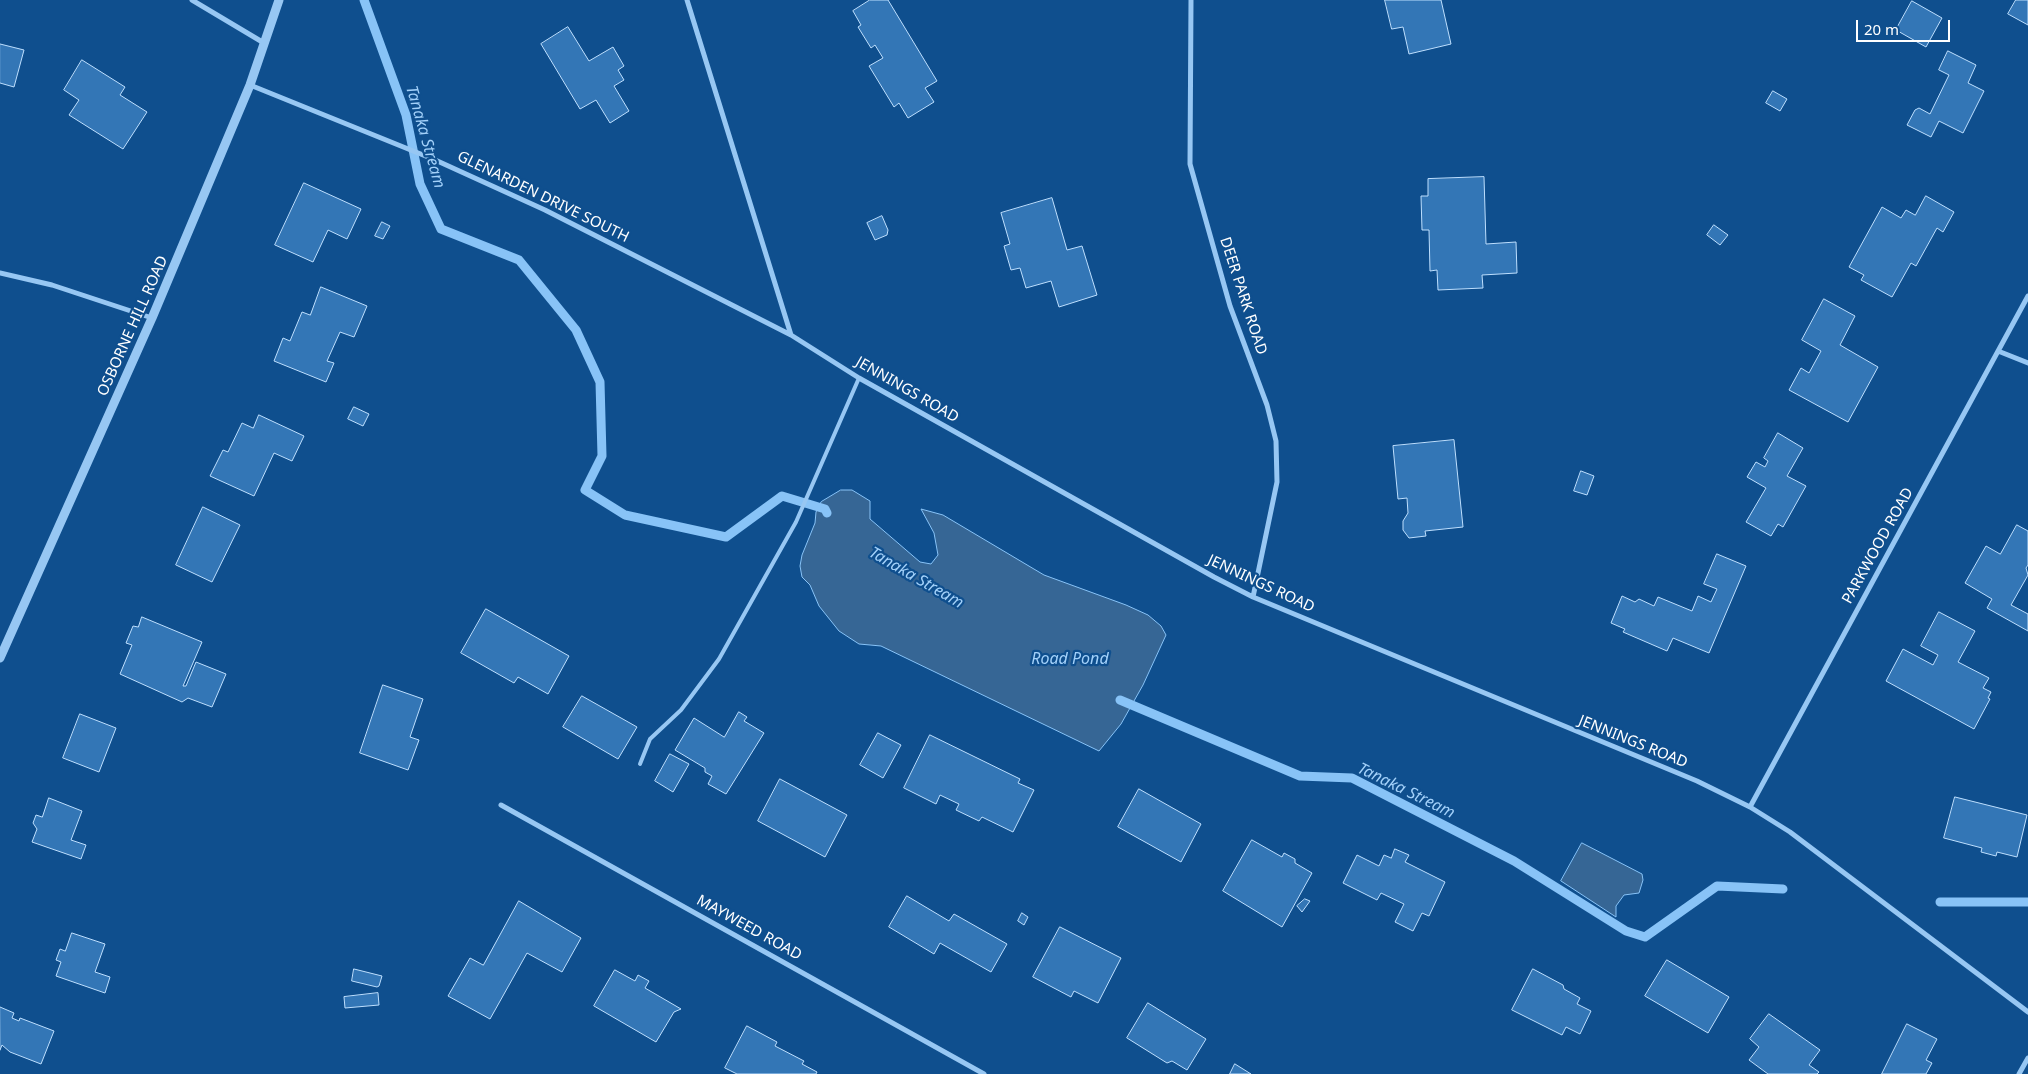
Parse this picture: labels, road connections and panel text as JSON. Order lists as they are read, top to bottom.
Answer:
{
  "streets": {
    "street": [
      "GLENARDEN DRIVE SOUTH",
      "DEER PARK ROAD",
      "OSBORNE HILL ROAD",
      "JENNINGS ROAD",
      "PARKWOOD ROAD",
      "MAYWEED ROAD"
    ]
  },
  "crossings": [
    ["GLENARDEN DRIVE SOUTH", "OSBORNE HILL ROAD"],
    ["GLENARDEN DRIVE SOUTH", "JENNINGS ROAD"],
    ["DEER PARK ROAD", "JENNINGS ROAD"],
    ["JENNINGS ROAD", "PARKWOOD ROAD"]
  ],
  "water": ["Tanaka Stream", "Road Pond"],
  "scale_bar": "20 m"
}
